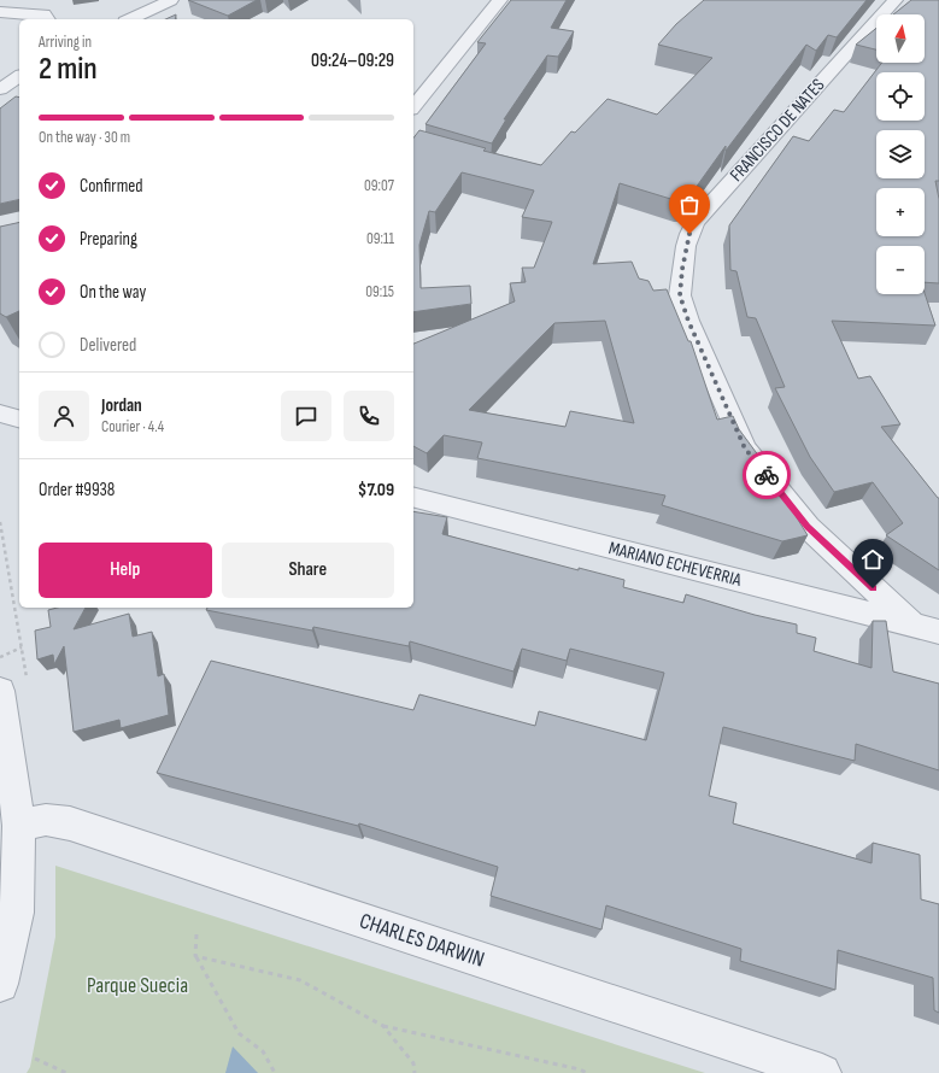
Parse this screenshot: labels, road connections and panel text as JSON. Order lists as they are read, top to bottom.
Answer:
{
  "streets": {
    "street": ["FRANCISCO DE NATES", "MARIANO ECHEVERRIA", "CHARLES DARWIN"]
  },
  "crossings": [
    ["FRANCISCO DE NATES", "MARIANO ECHEVERRIA"]
  ],
  "parks": ["Parque Suecia"],
  "north": "top",
  "page": {
    "map_buttons": ["+", "−"],
    "heading": ["2 min", "Arriving in", "09:24–09:29"],
    "panel": [
      "Jordan",
      "Courier · 4.4",
      "Order #9938",
      "$7.09"
    ],
    "bar": "On the way · 30 m",
    "list": [
      ["Confirmed", "09:07"],
      ["Preparing", "09:11"],
      ["On the way", "09:15"],
      "Delivered"
    ],
    "buttons": ["Help", "Share"]
  }
}
